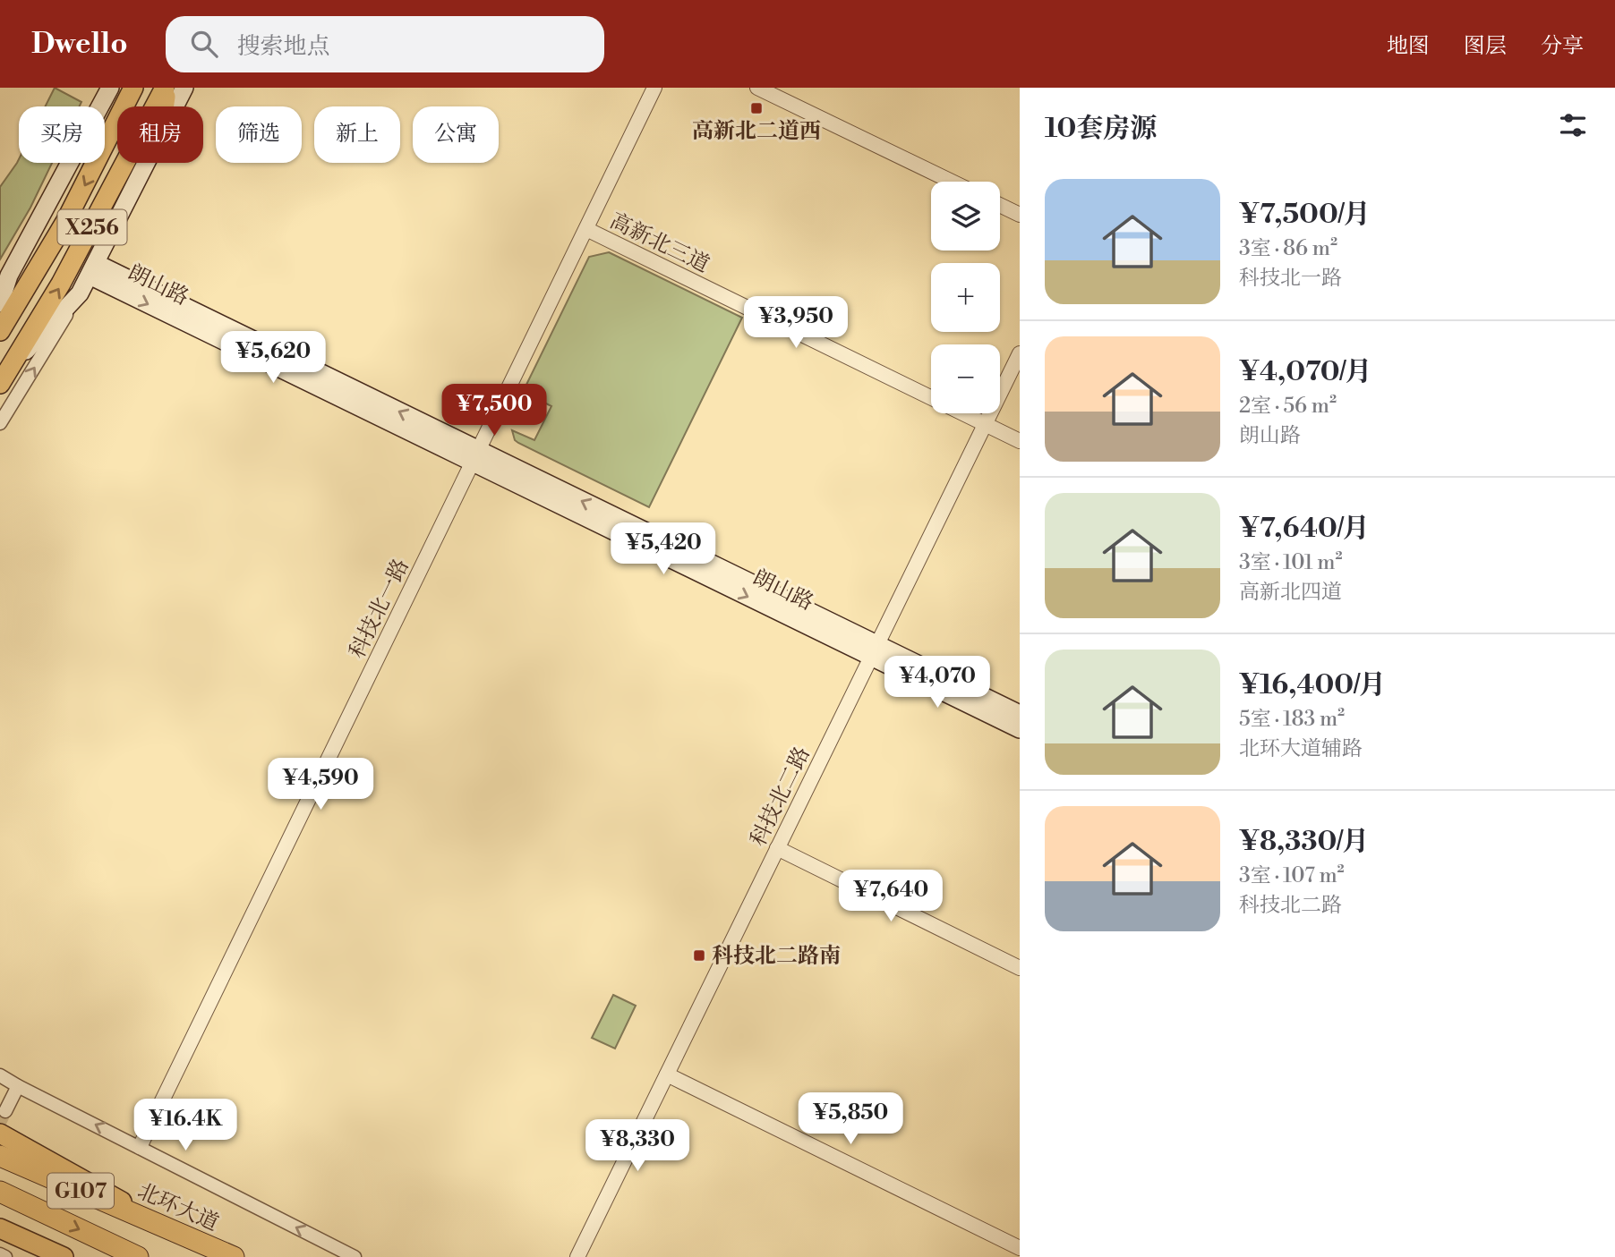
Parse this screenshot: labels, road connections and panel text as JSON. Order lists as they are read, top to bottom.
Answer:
{
  "streets": {
    "highway": ["G107", "北环大道"],
    "main road": ["X256", "朗山路"],
    "street": ["高新北三道", "科技北一路", "科技北二路"]
  },
  "crossings": [
    ["高新北三道", "科技北一路"],
    ["高新北三道", "科技北二路"],
    ["朗山路", "科技北一路"],
    ["朗山路", "科技北二路"]
  ],
  "places": {
    "transit": ["高新北二道西", "科技北二路南"]
  },
  "page": {
    "header": "Dwello",
    "search": "搜索地点",
    "nav": ["地图", "图层", "分享"],
    "heading": "10套房源",
    "chip": [
      "买房",
      "租房",
      "筛选",
      "新上",
      "公寓"
    ],
    "list": [
      {
        "name": "¥7,500/月",
        "note": "3室 · 86 m² · 科技北一路"
      },
      {
        "name": "¥4,070/月",
        "note": "2室 · 56 m² · 朗山路"
      },
      {
        "name": "¥7,640/月",
        "note": "3室 · 101 m² · 高新北四道"
      },
      {
        "name": "¥16,400/月",
        "note": "5室 · 183 m² · 北环大道辅路"
      },
      {
        "name": "¥8,330/月",
        "note": "3室 · 107 m² · 科技北二路"
      }
    ],
    "map_buttons": ["+", "−"],
    "price": [
      "¥3,950",
      "¥5,620",
      "¥7,500",
      "¥5,420",
      "¥4,070",
      "¥4,590",
      "¥7,640",
      "¥5,850",
      "¥16.4K",
      "¥8,330"
    ]
  }
}
